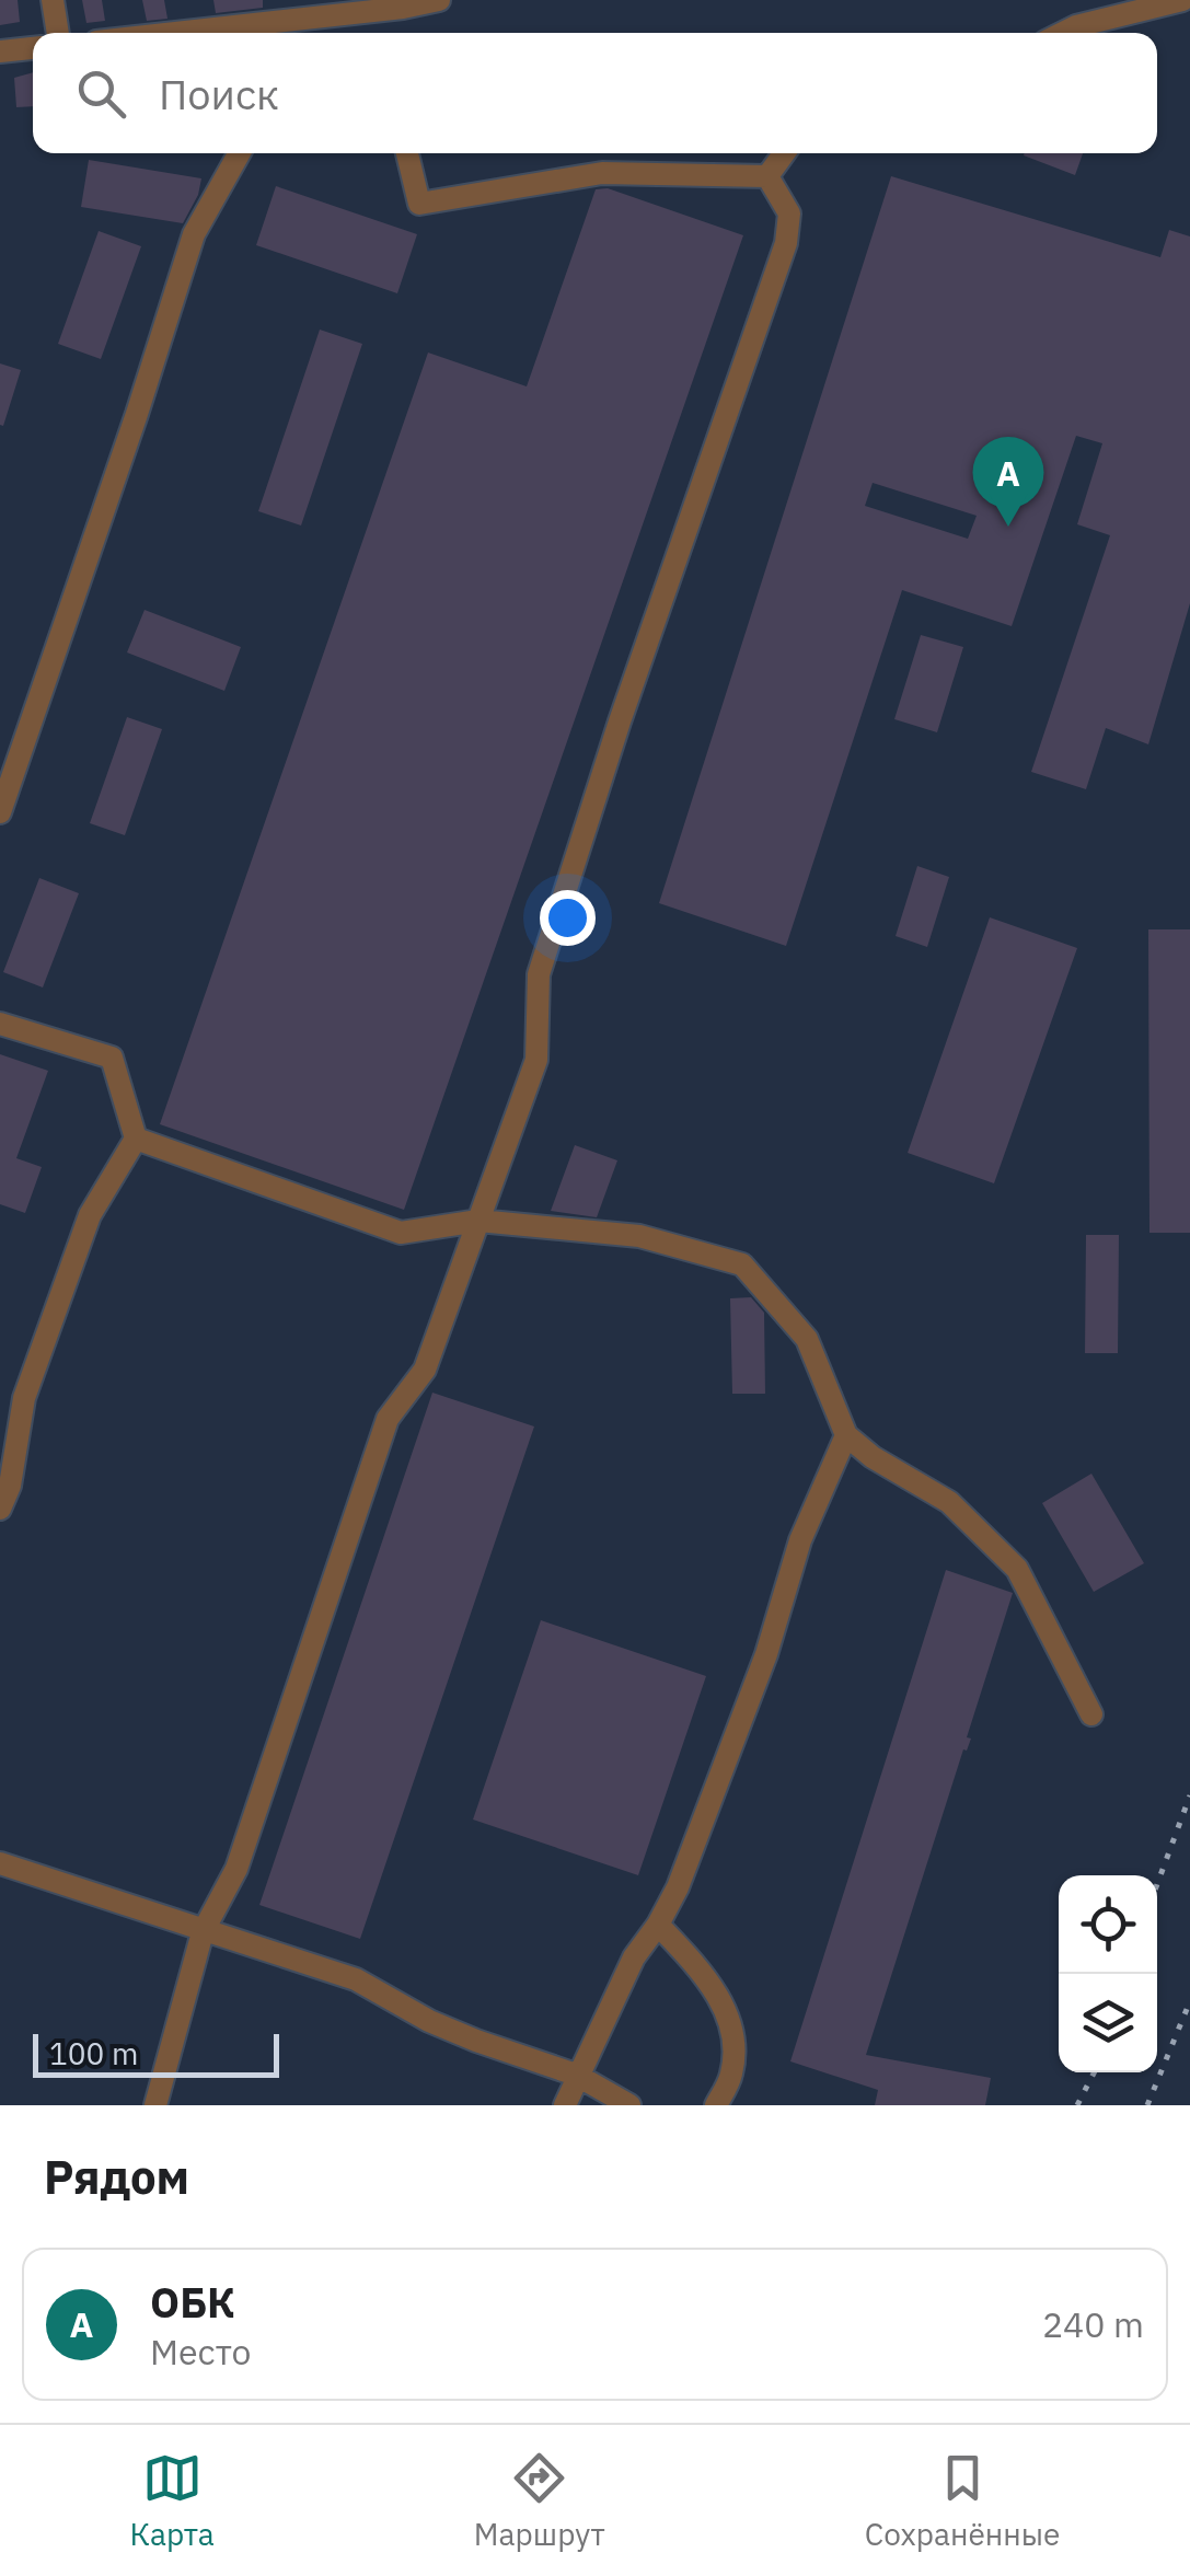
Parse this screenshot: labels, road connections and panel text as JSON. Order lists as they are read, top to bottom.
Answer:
{
  "scale_bar": "100 m",
  "page": {
    "search": "Поиск",
    "pins": "A",
    "scale": "100 m",
    "heading": "Рядом",
    "list": [
      {
        "mark": "A",
        "name": "ОБК",
        "note": "Место",
        "value": "240 m"
      }
    ],
    "nav": ["Карта", "Маршрут", "Сохранённые"]
  }
}
